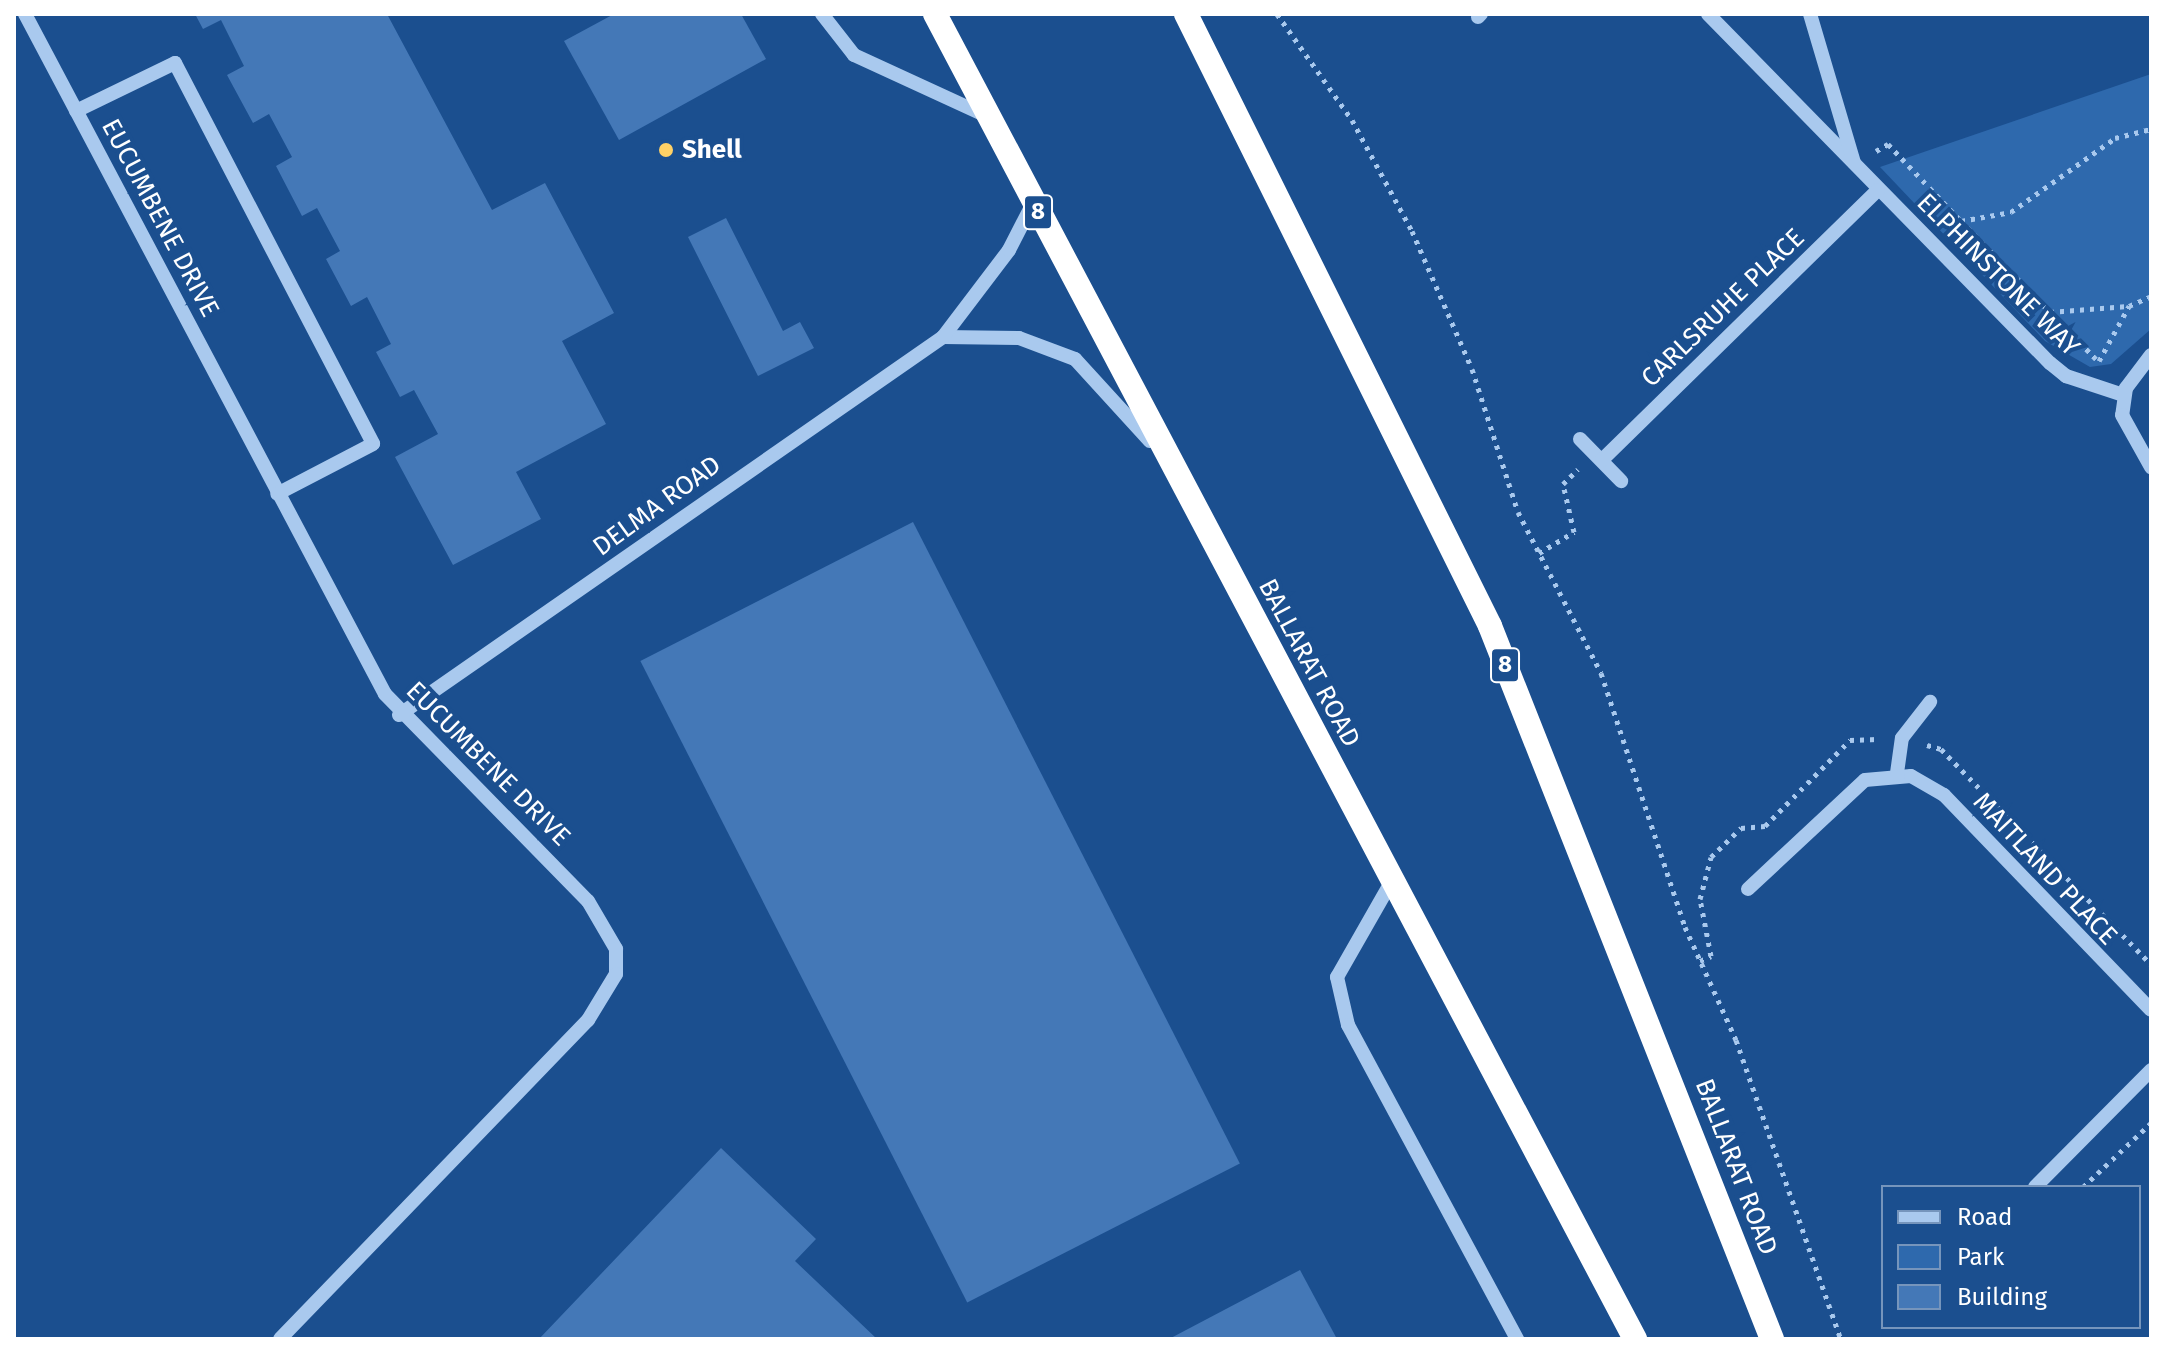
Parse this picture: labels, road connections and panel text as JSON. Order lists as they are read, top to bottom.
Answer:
{
  "streets": {
    "highway": ["8", "BALLARAT ROAD"],
    "street": [
      "EUCUMBENE DRIVE",
      "ELPHINSTONE WAY",
      "CARLSRUHE PLACE",
      "DELMA ROAD",
      "MAITLAND PLACE"
    ]
  },
  "crossings": [
    ["EUCUMBENE DRIVE", "DELMA ROAD"],
    ["ELPHINSTONE WAY", "CARLSRUHE PLACE"],
    ["DELMA ROAD", "BALLARAT ROAD"]
  ],
  "places": ["Shell"],
  "legend": ["Road", "Park", "Building"]
}
